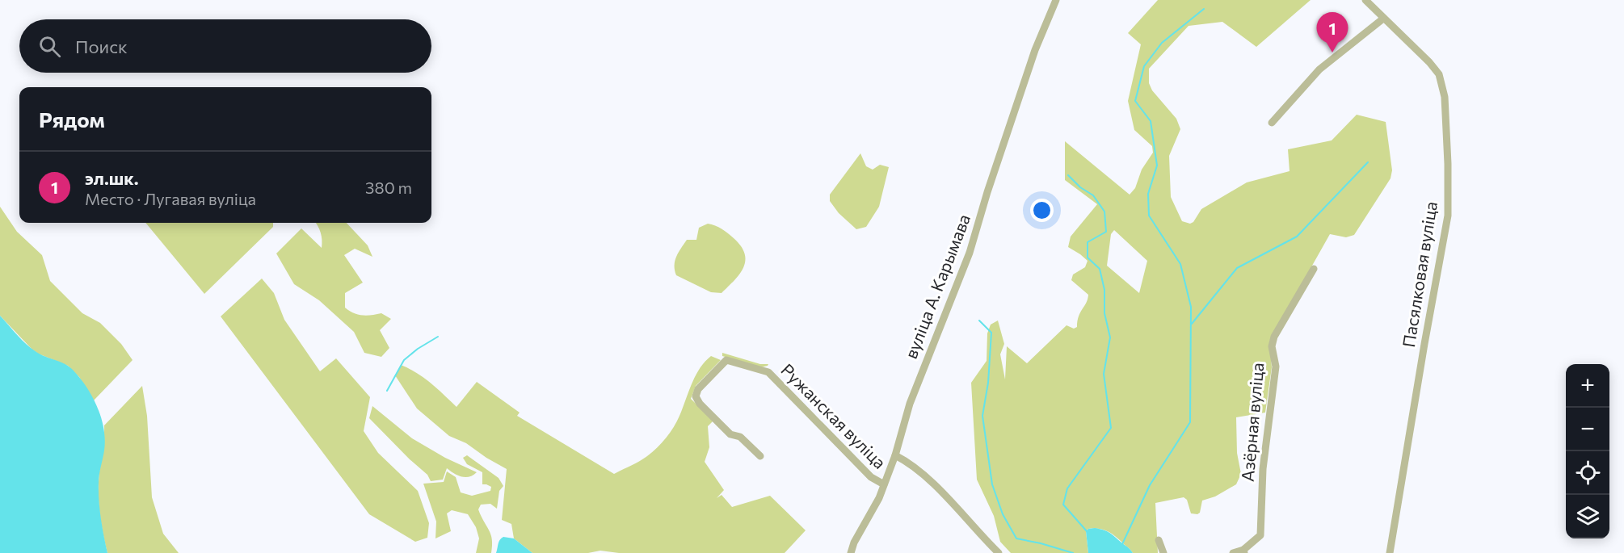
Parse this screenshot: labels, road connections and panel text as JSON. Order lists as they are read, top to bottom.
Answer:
{
  "streets": {
    "street": [
      "Пасялковая вуліца",
      "вуліца А. Карымава",
      "Ружанская вуліца",
      "Азёрная вуліца"
    ]
  },
  "crossings": [
    ["вуліца А. Карымава", "Ружанская вуліца"]
  ],
  "page": {
    "pins": "1",
    "search": "Поиск",
    "heading": "Рядом",
    "list": [
      {
        "mark": "1",
        "name": "эл.шк.",
        "note": "Место · Лугавая вуліца",
        "value": "380 m"
      }
    ],
    "map_buttons": ["+", "−"]
  }
}
